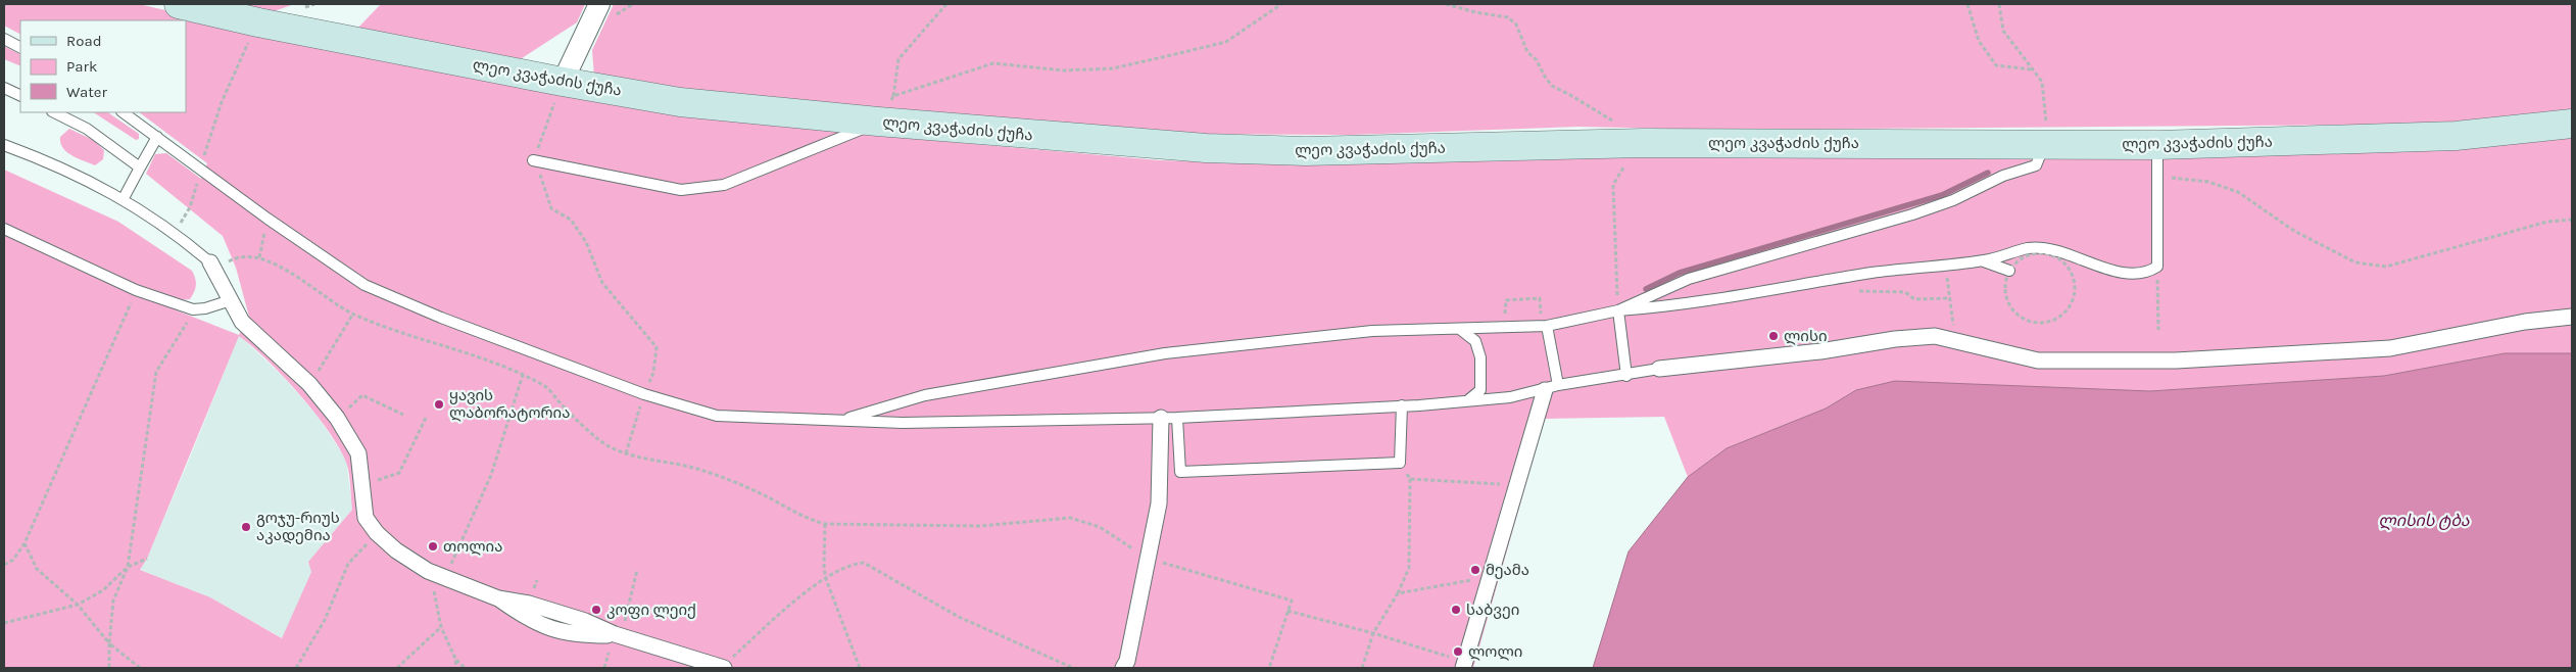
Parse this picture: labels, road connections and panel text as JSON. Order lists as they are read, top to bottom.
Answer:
{
  "streets": {
    "main road": ["ლეო კვაჭაძის ქუჩა"]
  },
  "water": ["ლისის ტბა"],
  "places": [
    "ლისი",
    "ყავის ლაბორატორია",
    "გოჯუ-რიუს აკადემია",
    "თოლია",
    "მეამა",
    "კოფი ლეიქ",
    "საბვეი",
    "ლოლი"
  ],
  "legend": ["Road", "Park", "Water"]
}
